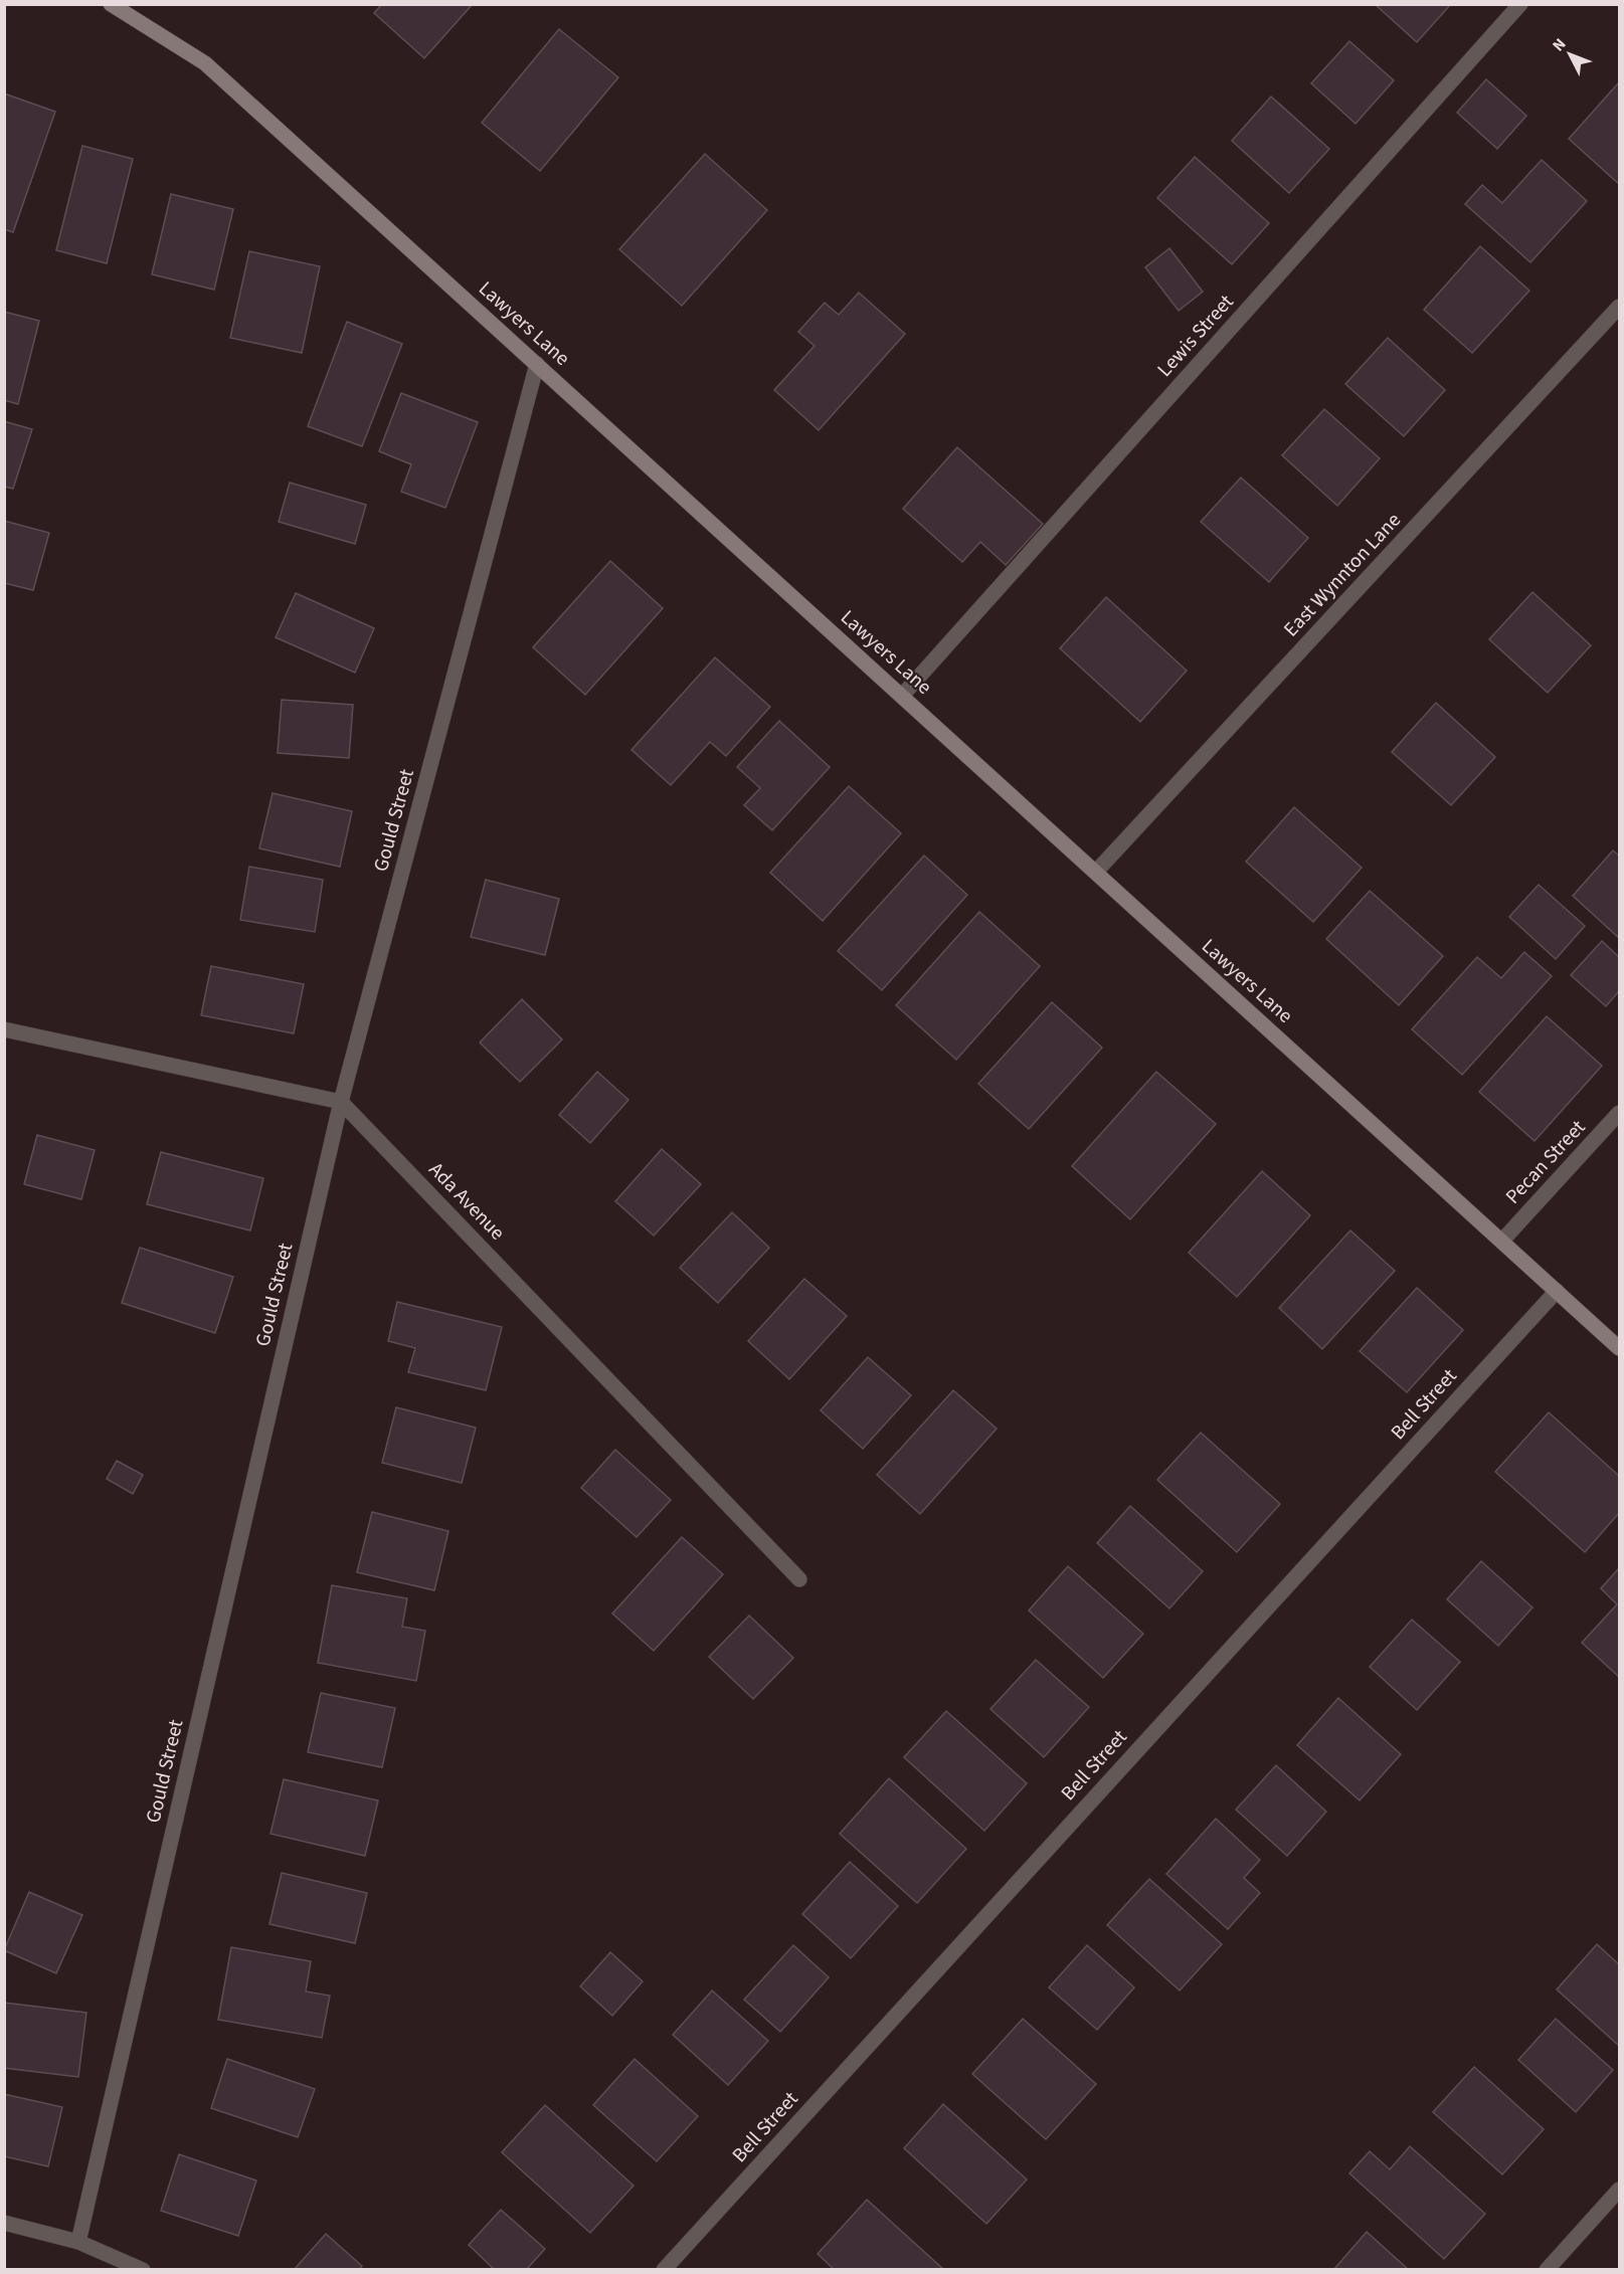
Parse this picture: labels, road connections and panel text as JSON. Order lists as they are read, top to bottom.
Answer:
{
  "streets": {
    "street": [
      "Lawyers Lane",
      "Lewis Street",
      "East Wynnton Lane",
      "Gould Street",
      "Pecan Street",
      "Ada Avenue",
      "Bell Street"
    ]
  },
  "crossings": [
    ["Lawyers Lane", "Lewis Street"],
    ["Lawyers Lane", "East Wynnton Lane"],
    ["Lawyers Lane", "Gould Street"],
    ["Lawyers Lane", "Pecan Street"],
    ["Lawyers Lane", "Bell Street"],
    ["Gould Street", "Ada Avenue"]
  ],
  "north": "top left"
}
